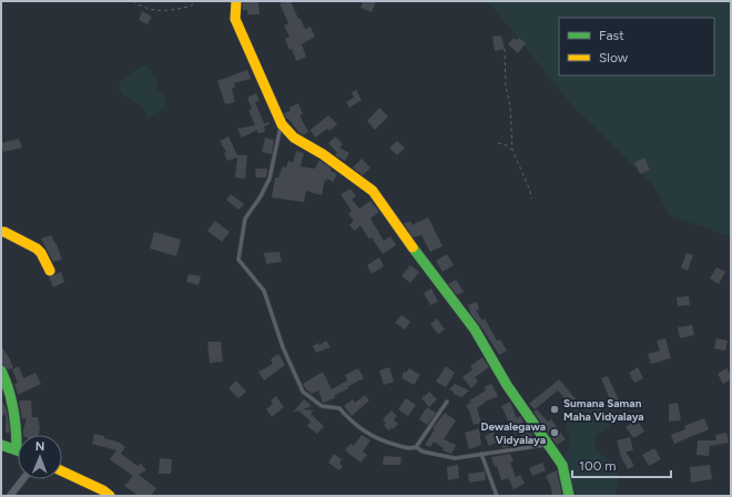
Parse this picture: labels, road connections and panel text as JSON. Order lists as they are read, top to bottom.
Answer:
{
  "places": ["Sumana Saman Maha Vidyalaya", "Dewalegawa Vidyalaya"],
  "legend": ["Fast", "Slow"],
  "scale_bar": "100 m",
  "north": "top"
}
